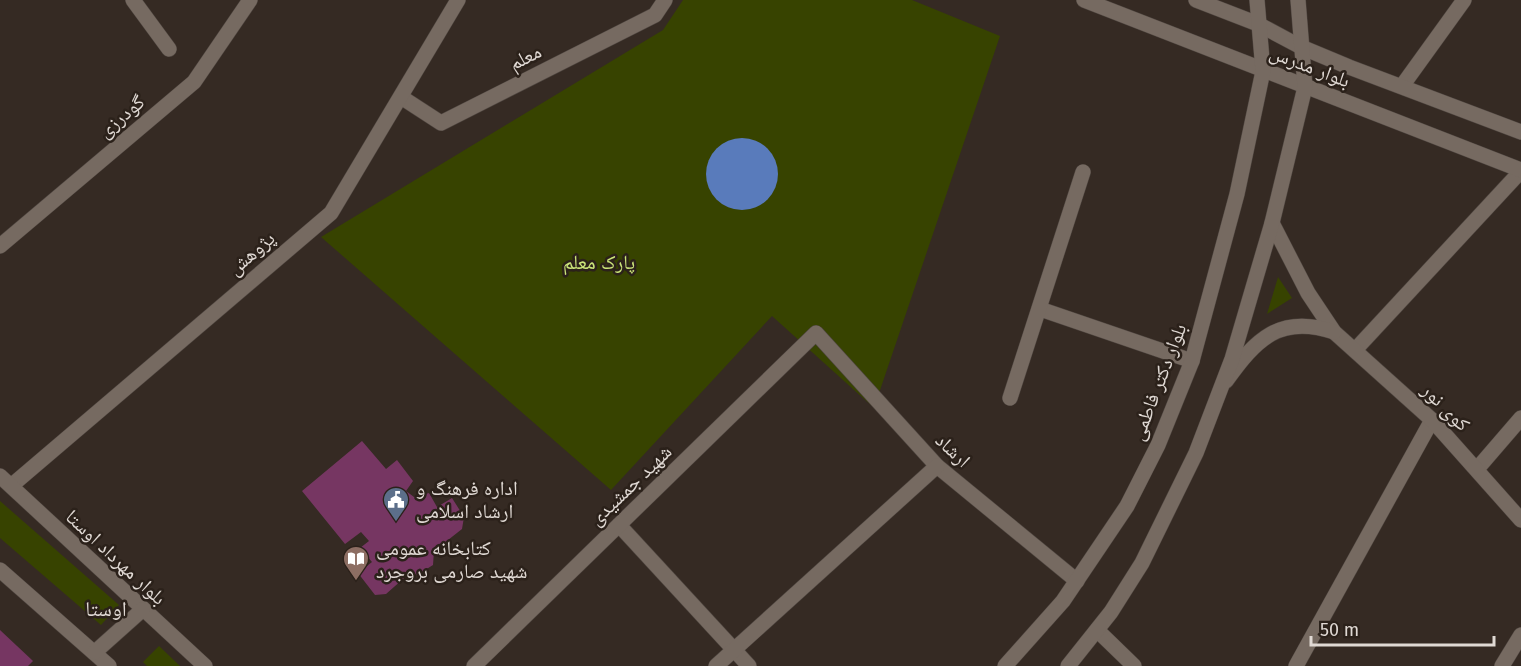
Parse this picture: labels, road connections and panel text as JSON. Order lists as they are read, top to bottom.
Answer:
{
  "streets": {
    "street": [
      "معلم",
      "بلوار مدرس",
      "گودرزی",
      "پژوهش",
      "بلوار دکتر فاطمی",
      "کوی نور",
      "ارشاد",
      "شهید جمشیدی",
      "بلوار مهرداد اوستا"
    ]
  },
  "crossings": [
    ["معلم", "پژوهش"],
    ["بلوار مدرس", "بلوار دکتر فاطمی"],
    ["پژوهش", "بلوار مهرداد اوستا"],
    ["بلوار دکتر فاطمی", "ارشاد"],
    ["ارشاد", "شهید جمشیدی"]
  ],
  "districts": ["اوستا"],
  "parks": ["پارک معلم"],
  "places": {
    "public building": ["اداره فرهنگ و ارشاد اسلامی"],
    "library": ["کتابخانه عمومی شهید صارمی بروجرد"]
  },
  "scale_bar": "50 m"
}
